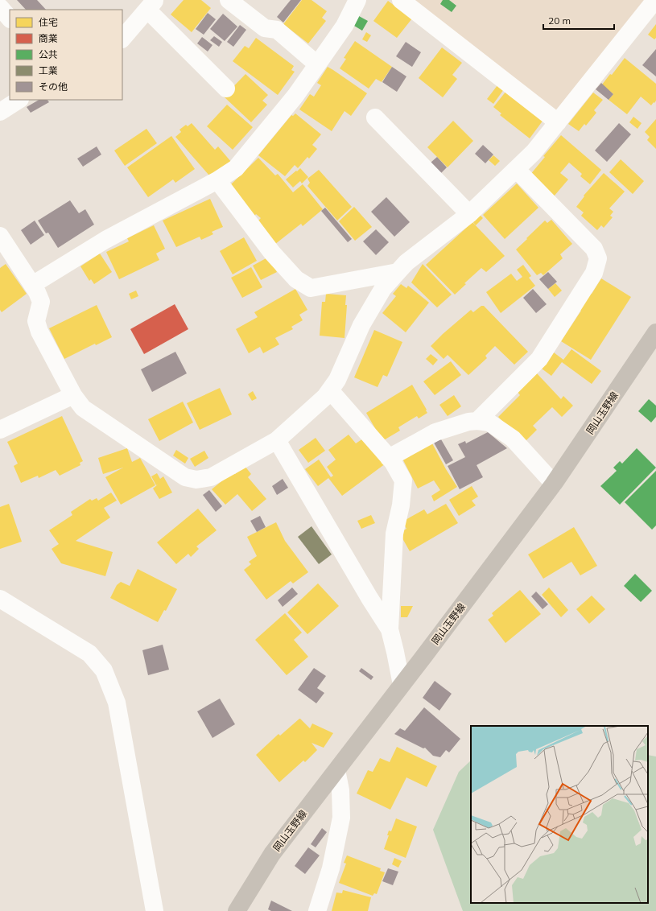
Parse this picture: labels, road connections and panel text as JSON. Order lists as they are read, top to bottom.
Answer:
{
  "streets": {
    "main road": ["岡山玉野線"]
  },
  "legend": [
    "住宅",
    "商業",
    "公共",
    "工業",
    "その他"
  ],
  "scale_bar": "20 m"
}
